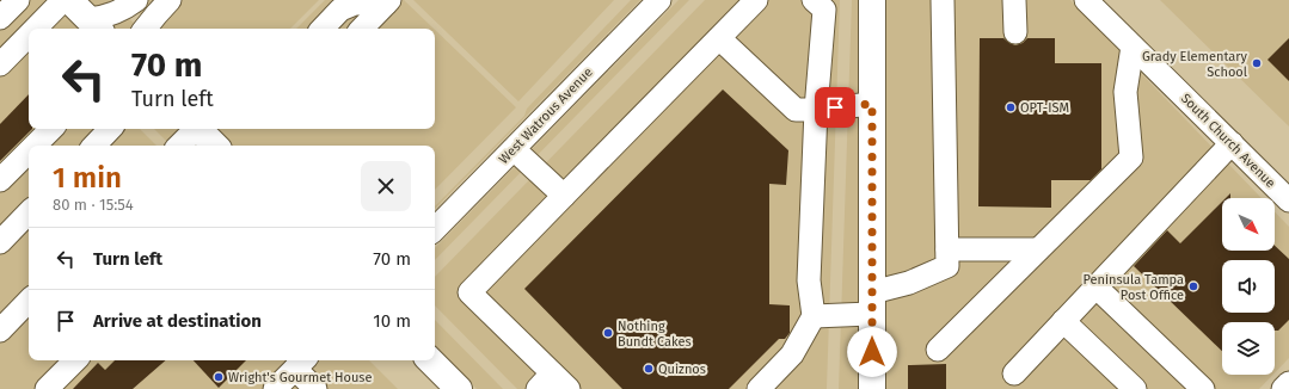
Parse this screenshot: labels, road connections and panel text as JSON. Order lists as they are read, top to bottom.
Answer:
{
  "streets": {
    "street": ["West Watrous Avenue", "South Church Avenue"]
  },
  "places": [
    "Grady Elementary School",
    "OPT-ISM",
    "Peninsula Tampa Post Office",
    "Nothing Bundt Cakes",
    "Quiznos",
    "Wright's Gourmet House"
  ],
  "north": "bottom right",
  "page": {
    "turn": ["70 m", "Turn left"],
    "heading": ["1 min", "80 m · 15:54"],
    "list": [
      {
        "name": "Turn left",
        "value": "70 m"
      },
      {
        "name": "Arrive at destination",
        "value": "10 m"
      }
    ]
  }
}
